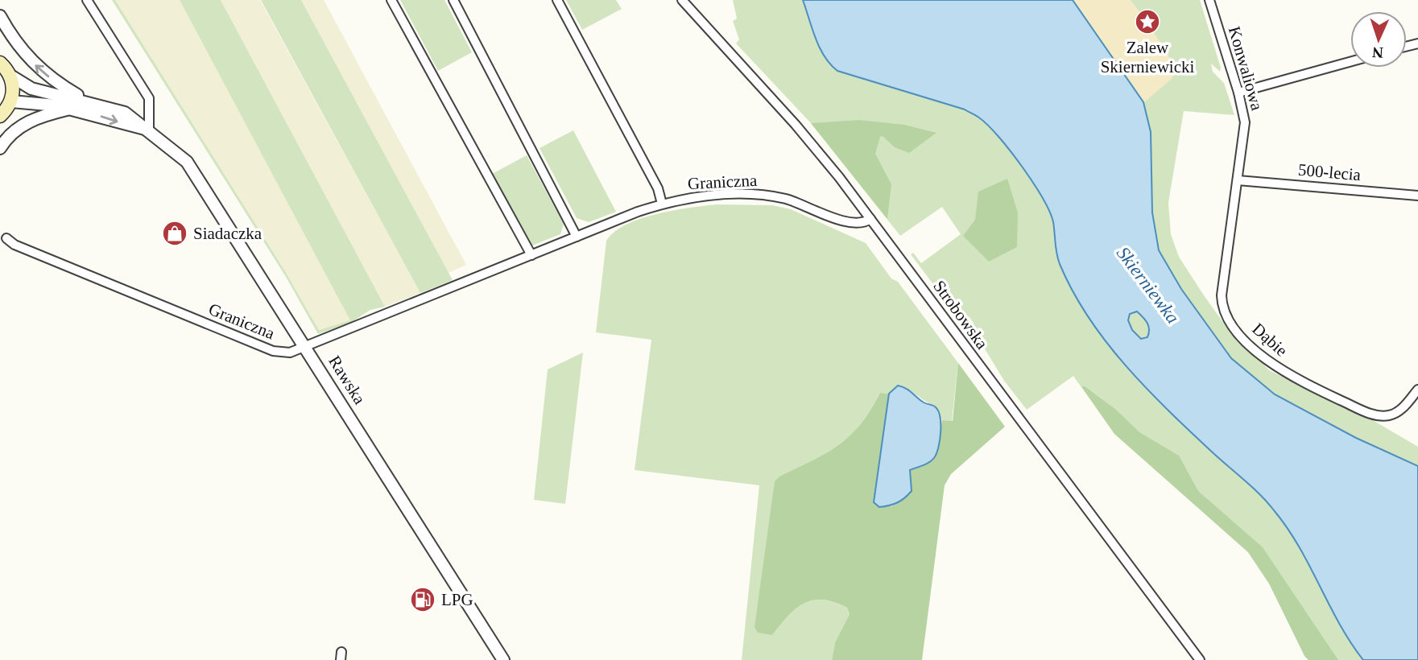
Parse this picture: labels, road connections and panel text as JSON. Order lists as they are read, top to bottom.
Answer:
{
  "streets": {
    "street": [
      "Konwaliowa",
      "500-lecia",
      "Graniczna",
      "Strobowska",
      "Dąbie",
      "Rawska"
    ]
  },
  "crossings": [
    ["Konwaliowa", "500-lecia"],
    ["Konwaliowa", "Dąbie"],
    ["500-lecia", "Dąbie"],
    ["Graniczna", "Strobowska"],
    ["Graniczna", "Rawska"]
  ],
  "water": ["Skierniewka"],
  "places": {
    "place": ["Zalew Skierniewicki"],
    "shop": ["Siadaczka"],
    "fuel station": ["LPG"]
  },
  "north": "bottom"
}
